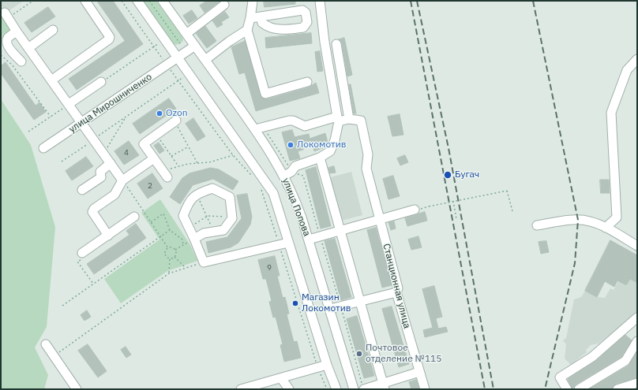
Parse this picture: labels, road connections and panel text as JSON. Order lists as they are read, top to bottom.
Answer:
{
  "streets": {
    "street": ["улица Мирошниченко", "улица Попова", "Станционная улица"]
  },
  "crossings": [
    ["улица Мирошниченко", "улица Попова"]
  ],
  "places": [
    "Ozon",
    "Локомотив",
    "Бугач",
    "Магазин Локомотив",
    "Почтовое отделение №115"
  ],
  "house_numbers": ["4", "2", "9"]
}
